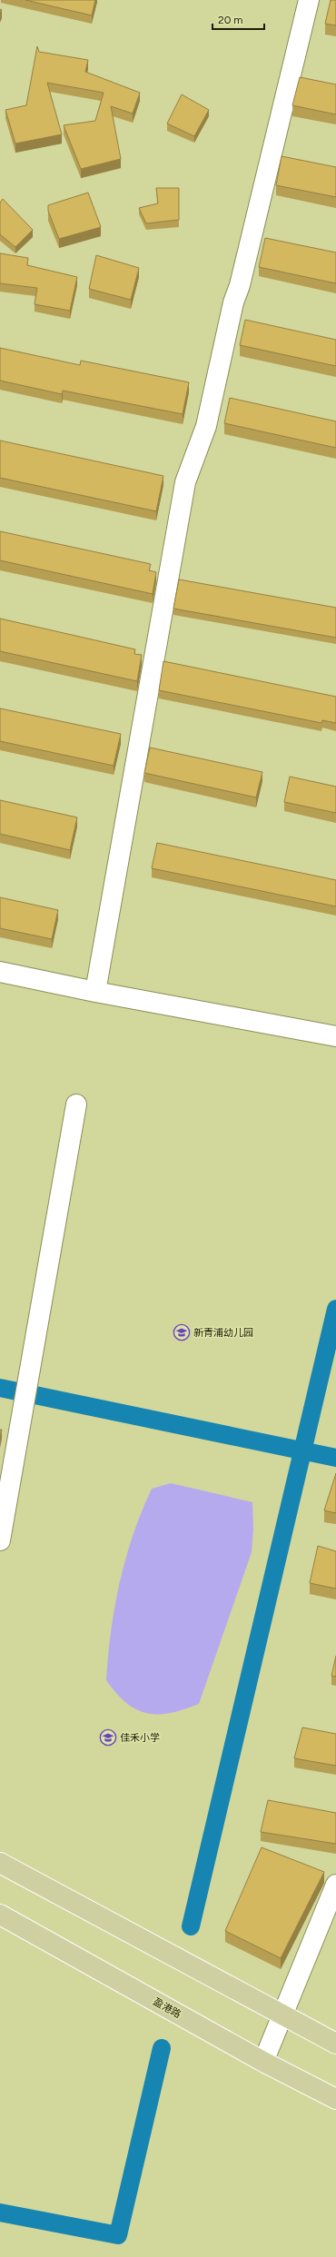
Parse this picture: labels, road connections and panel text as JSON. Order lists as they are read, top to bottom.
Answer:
{
  "streets": {
    "main road": ["盈港路"]
  },
  "places": {
    "school or university": ["新青浦幼儿园", "佳禾小学"]
  },
  "scale_bar": "20 m"
}
